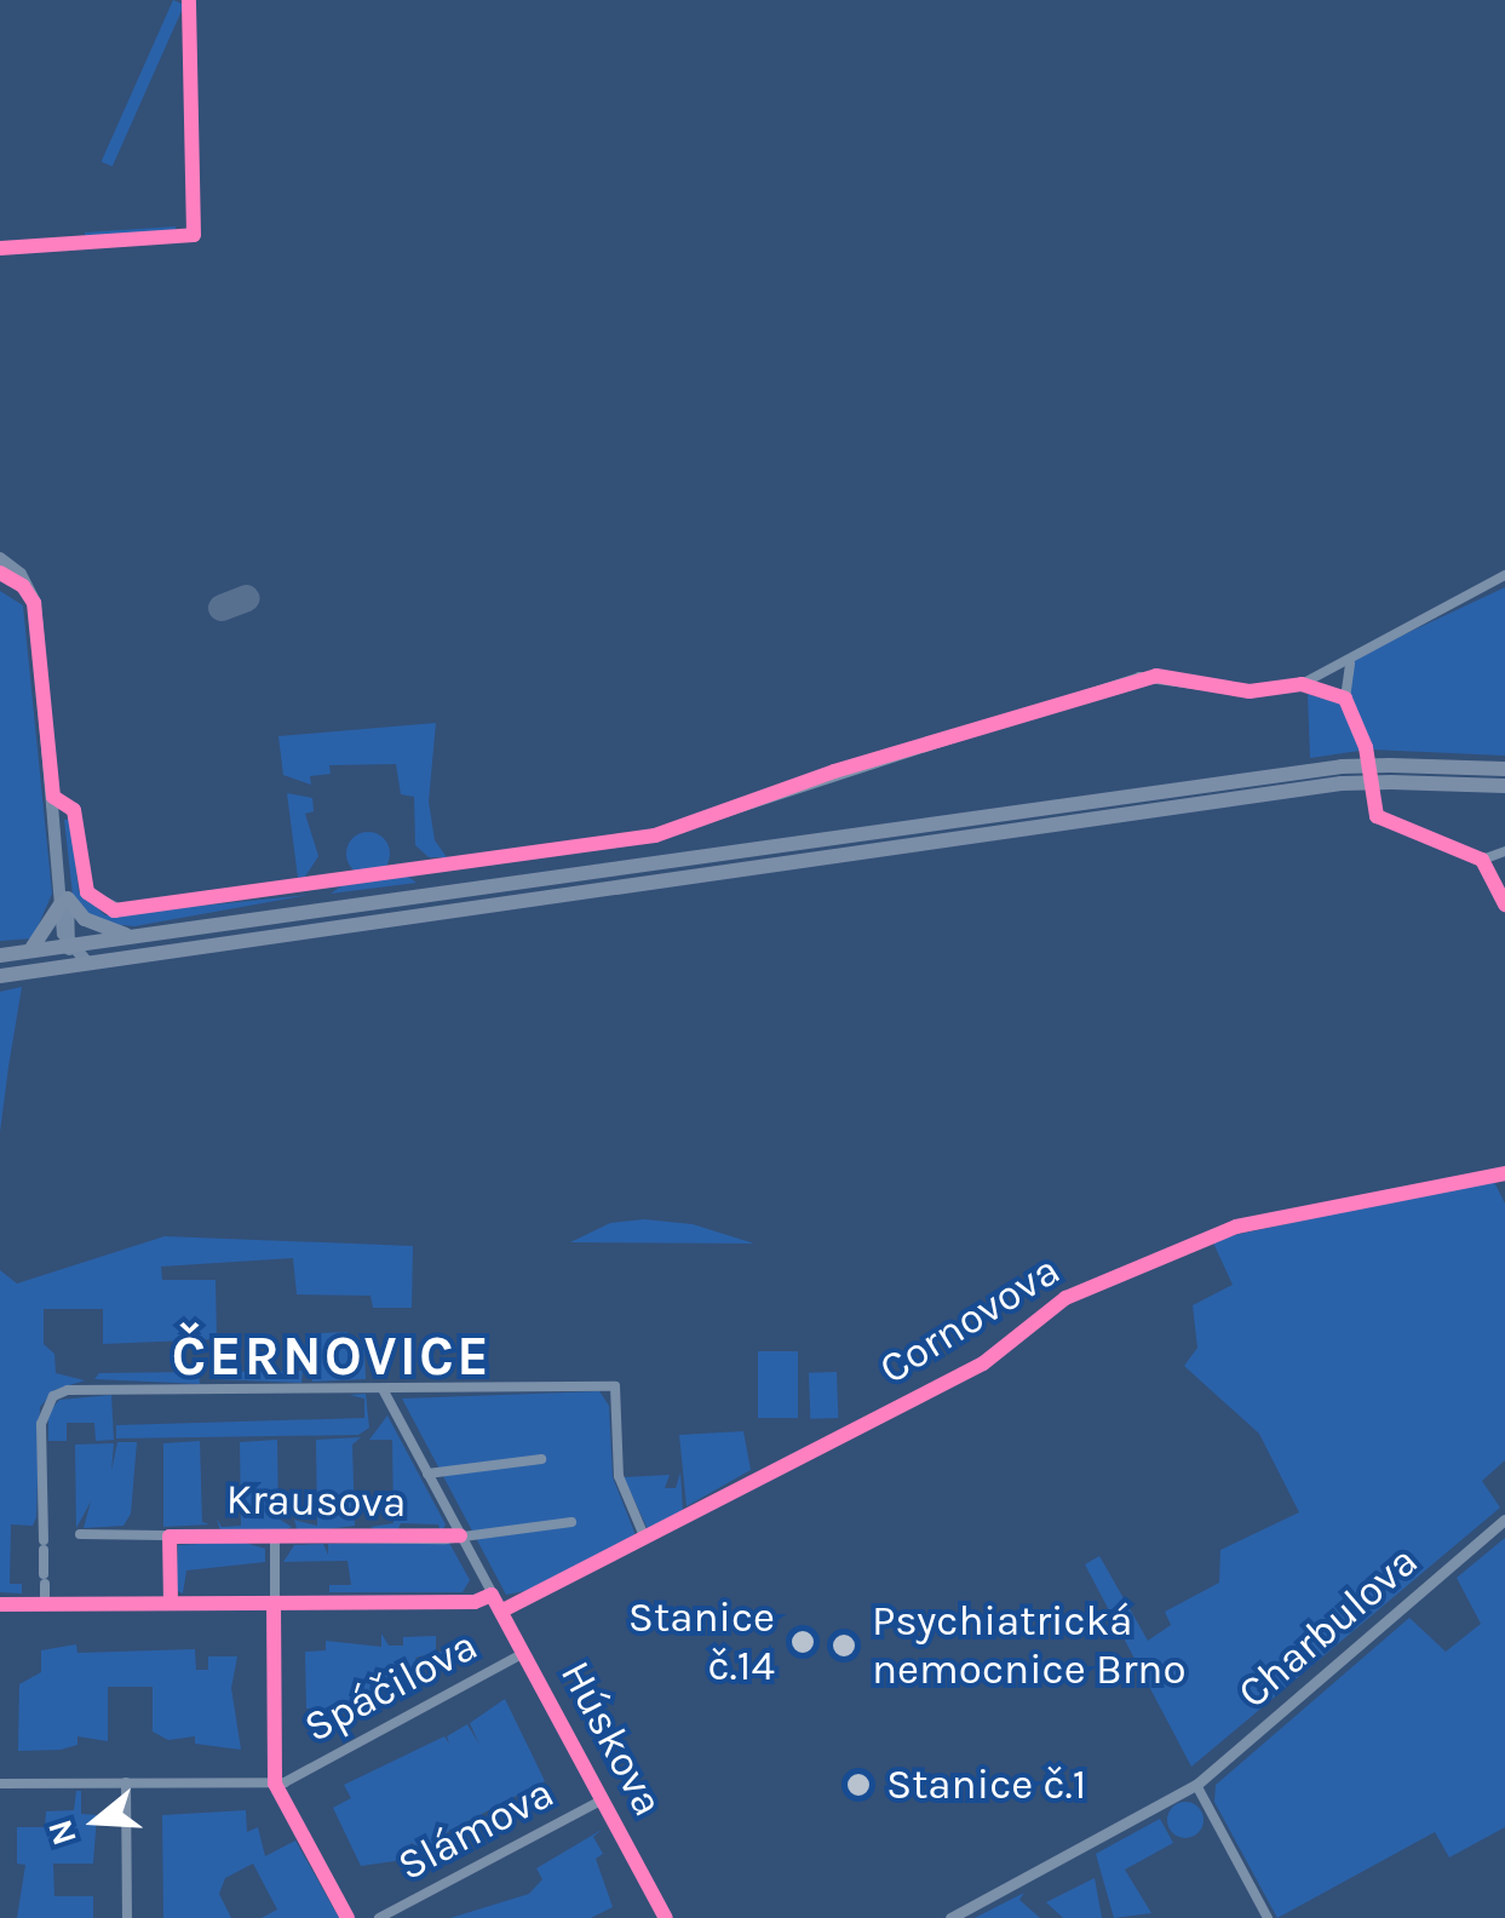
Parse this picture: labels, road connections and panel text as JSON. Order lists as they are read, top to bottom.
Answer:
{
  "streets": {
    "street": [
      "Cornovova",
      "Krausova",
      "Charbulova",
      "Spáčilova",
      "Húskova",
      "Slámova"
    ]
  },
  "crossings": [
    ["Cornovova", "Húskova"],
    ["Krausova", "Húskova"],
    ["Spáčilova", "Húskova"],
    ["Húskova", "Slámova"]
  ],
  "districts": ["ČERNOVICE"],
  "places": ["Stanice č.14", "Psychiatrická nemocnice Brno", "Stanice č.1"],
  "north": "left"
}
